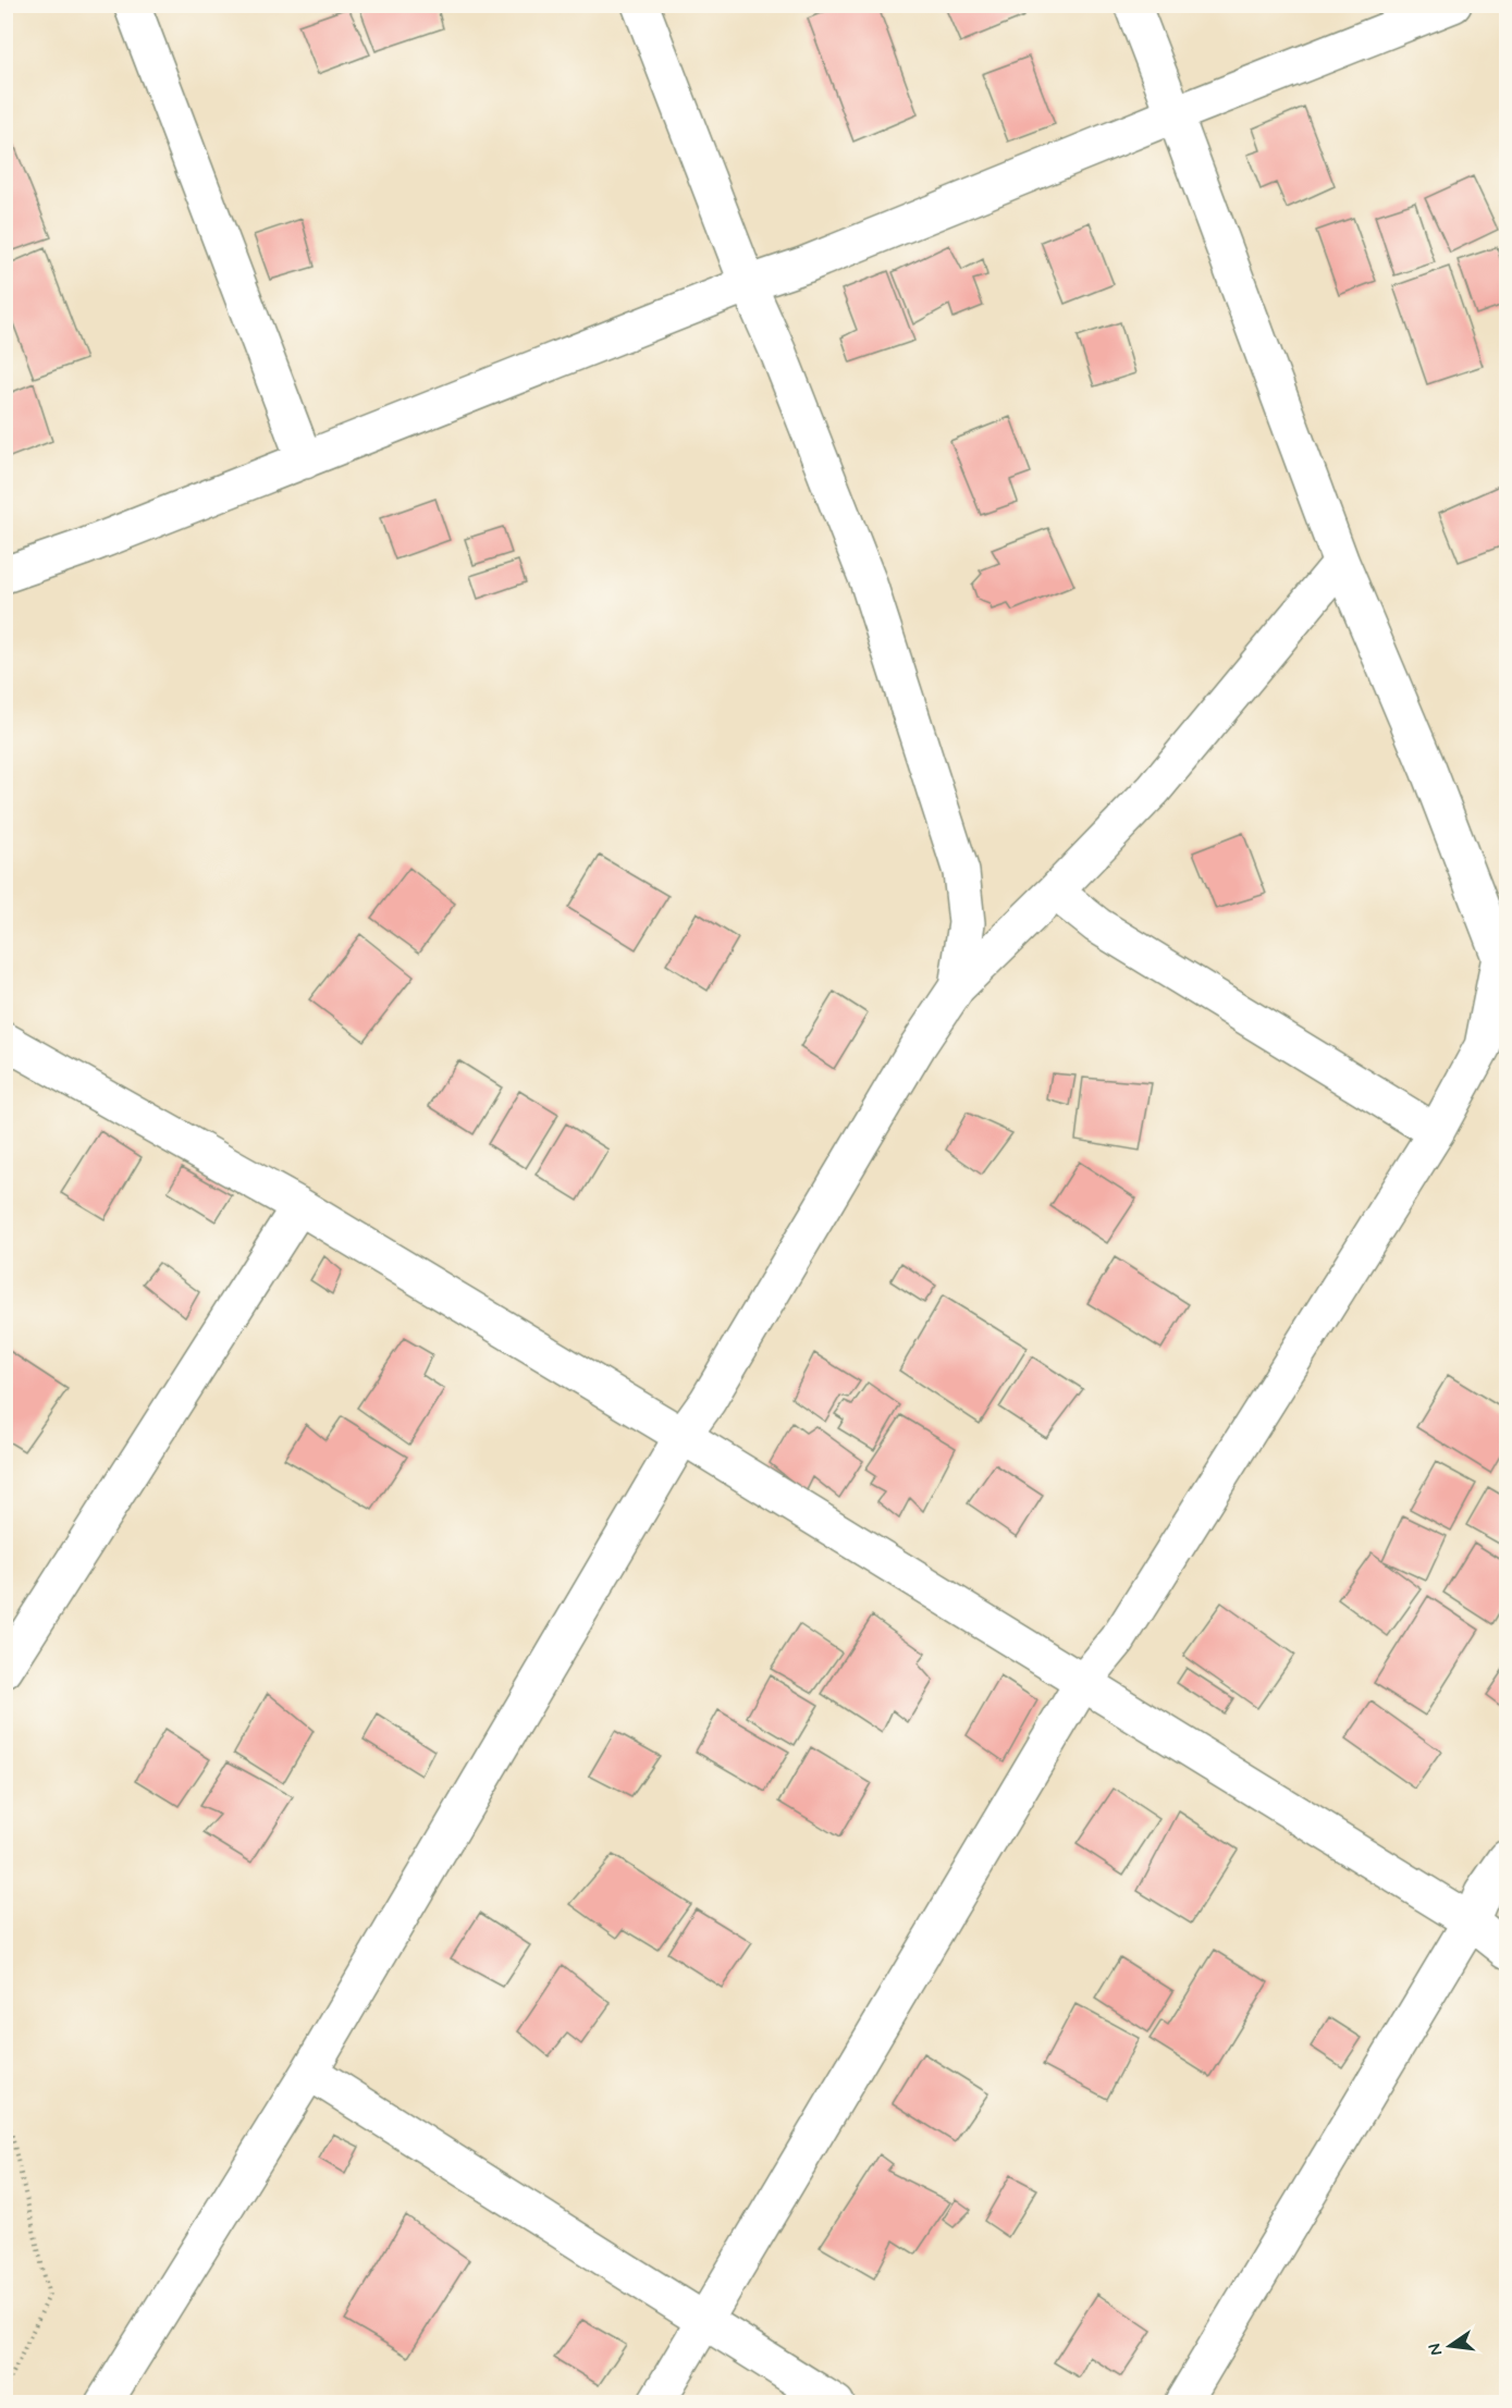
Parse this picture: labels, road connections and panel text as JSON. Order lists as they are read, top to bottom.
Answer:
{
  "north": "left"
}
